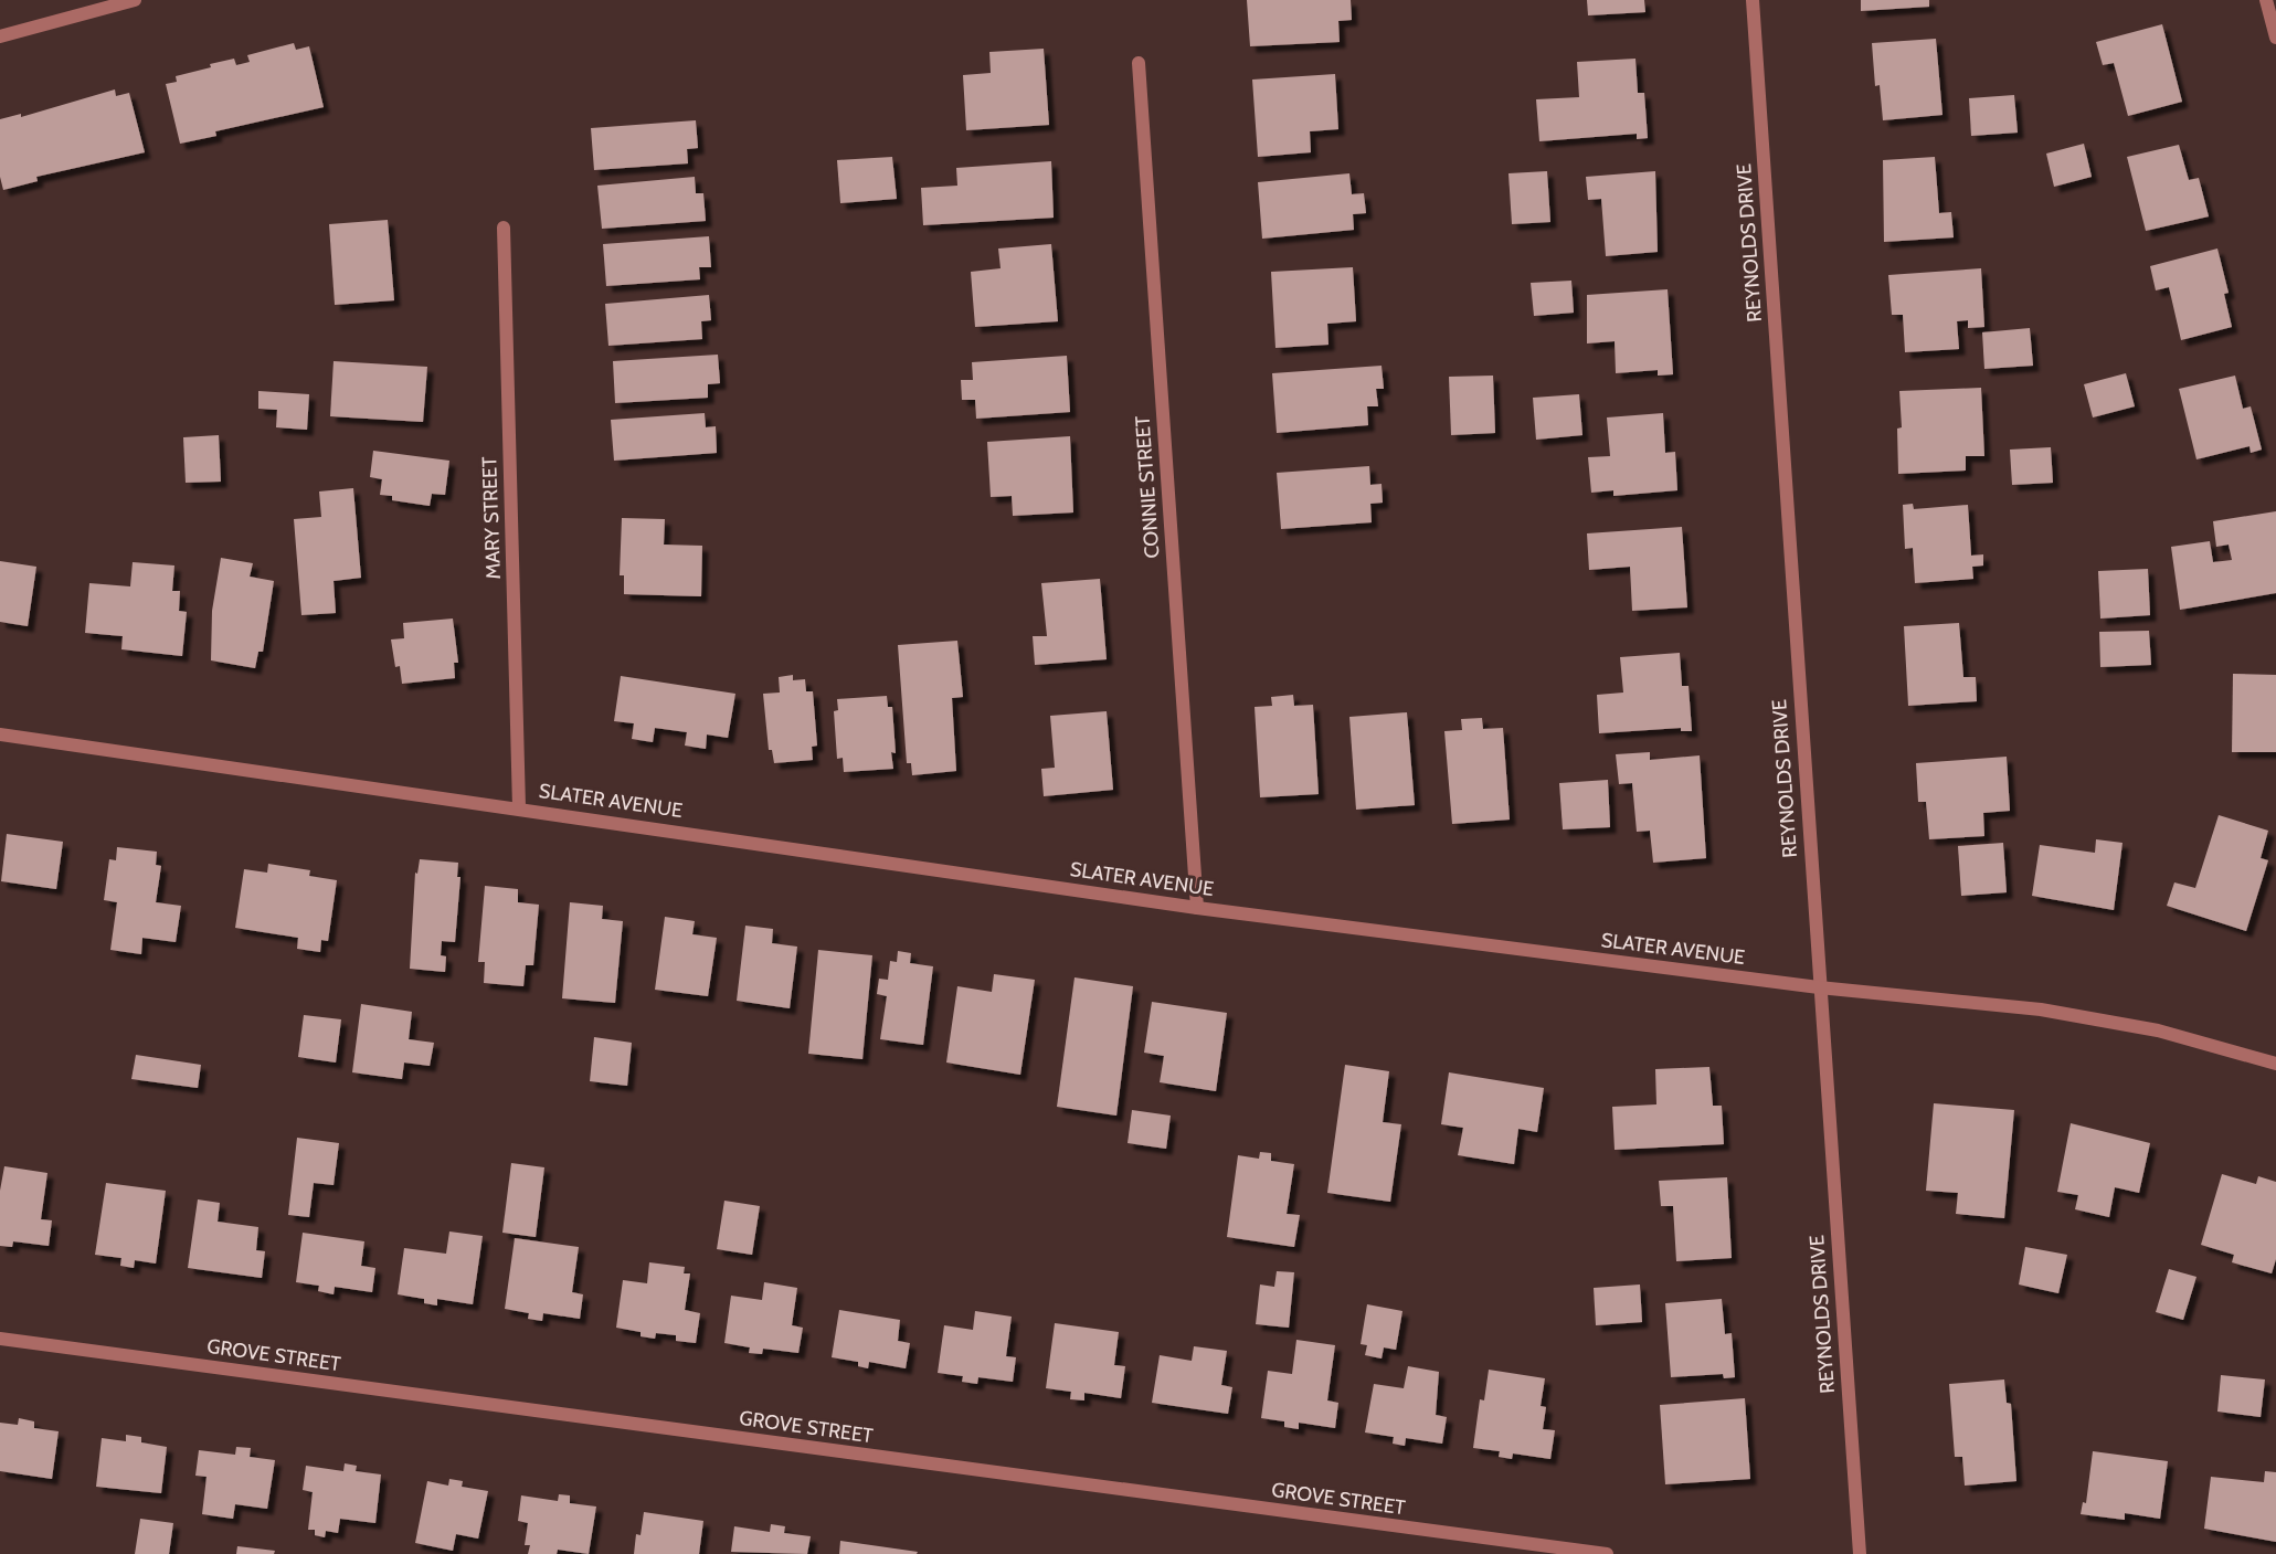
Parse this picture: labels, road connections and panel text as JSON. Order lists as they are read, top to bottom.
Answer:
{
  "streets": {
    "street": [
      "REYNOLDS DRIVE",
      "CONNIE STREET",
      "MARY STREET",
      "SLATER AVENUE",
      "GROVE STREET"
    ]
  },
  "crossings": [
    ["REYNOLDS DRIVE", "SLATER AVENUE"],
    ["CONNIE STREET", "SLATER AVENUE"],
    ["MARY STREET", "SLATER AVENUE"]
  ]
}
